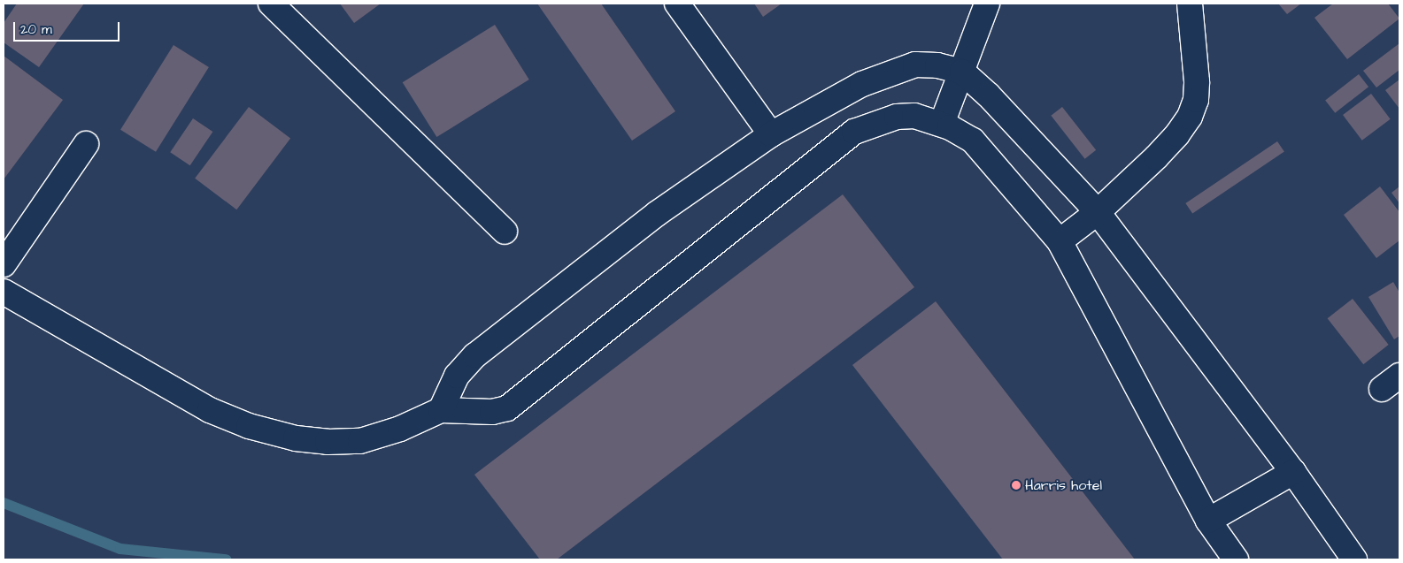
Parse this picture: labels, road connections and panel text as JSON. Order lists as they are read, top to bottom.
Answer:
{
  "places": ["Harris hotel"],
  "scale_bar": "20 m"
}
